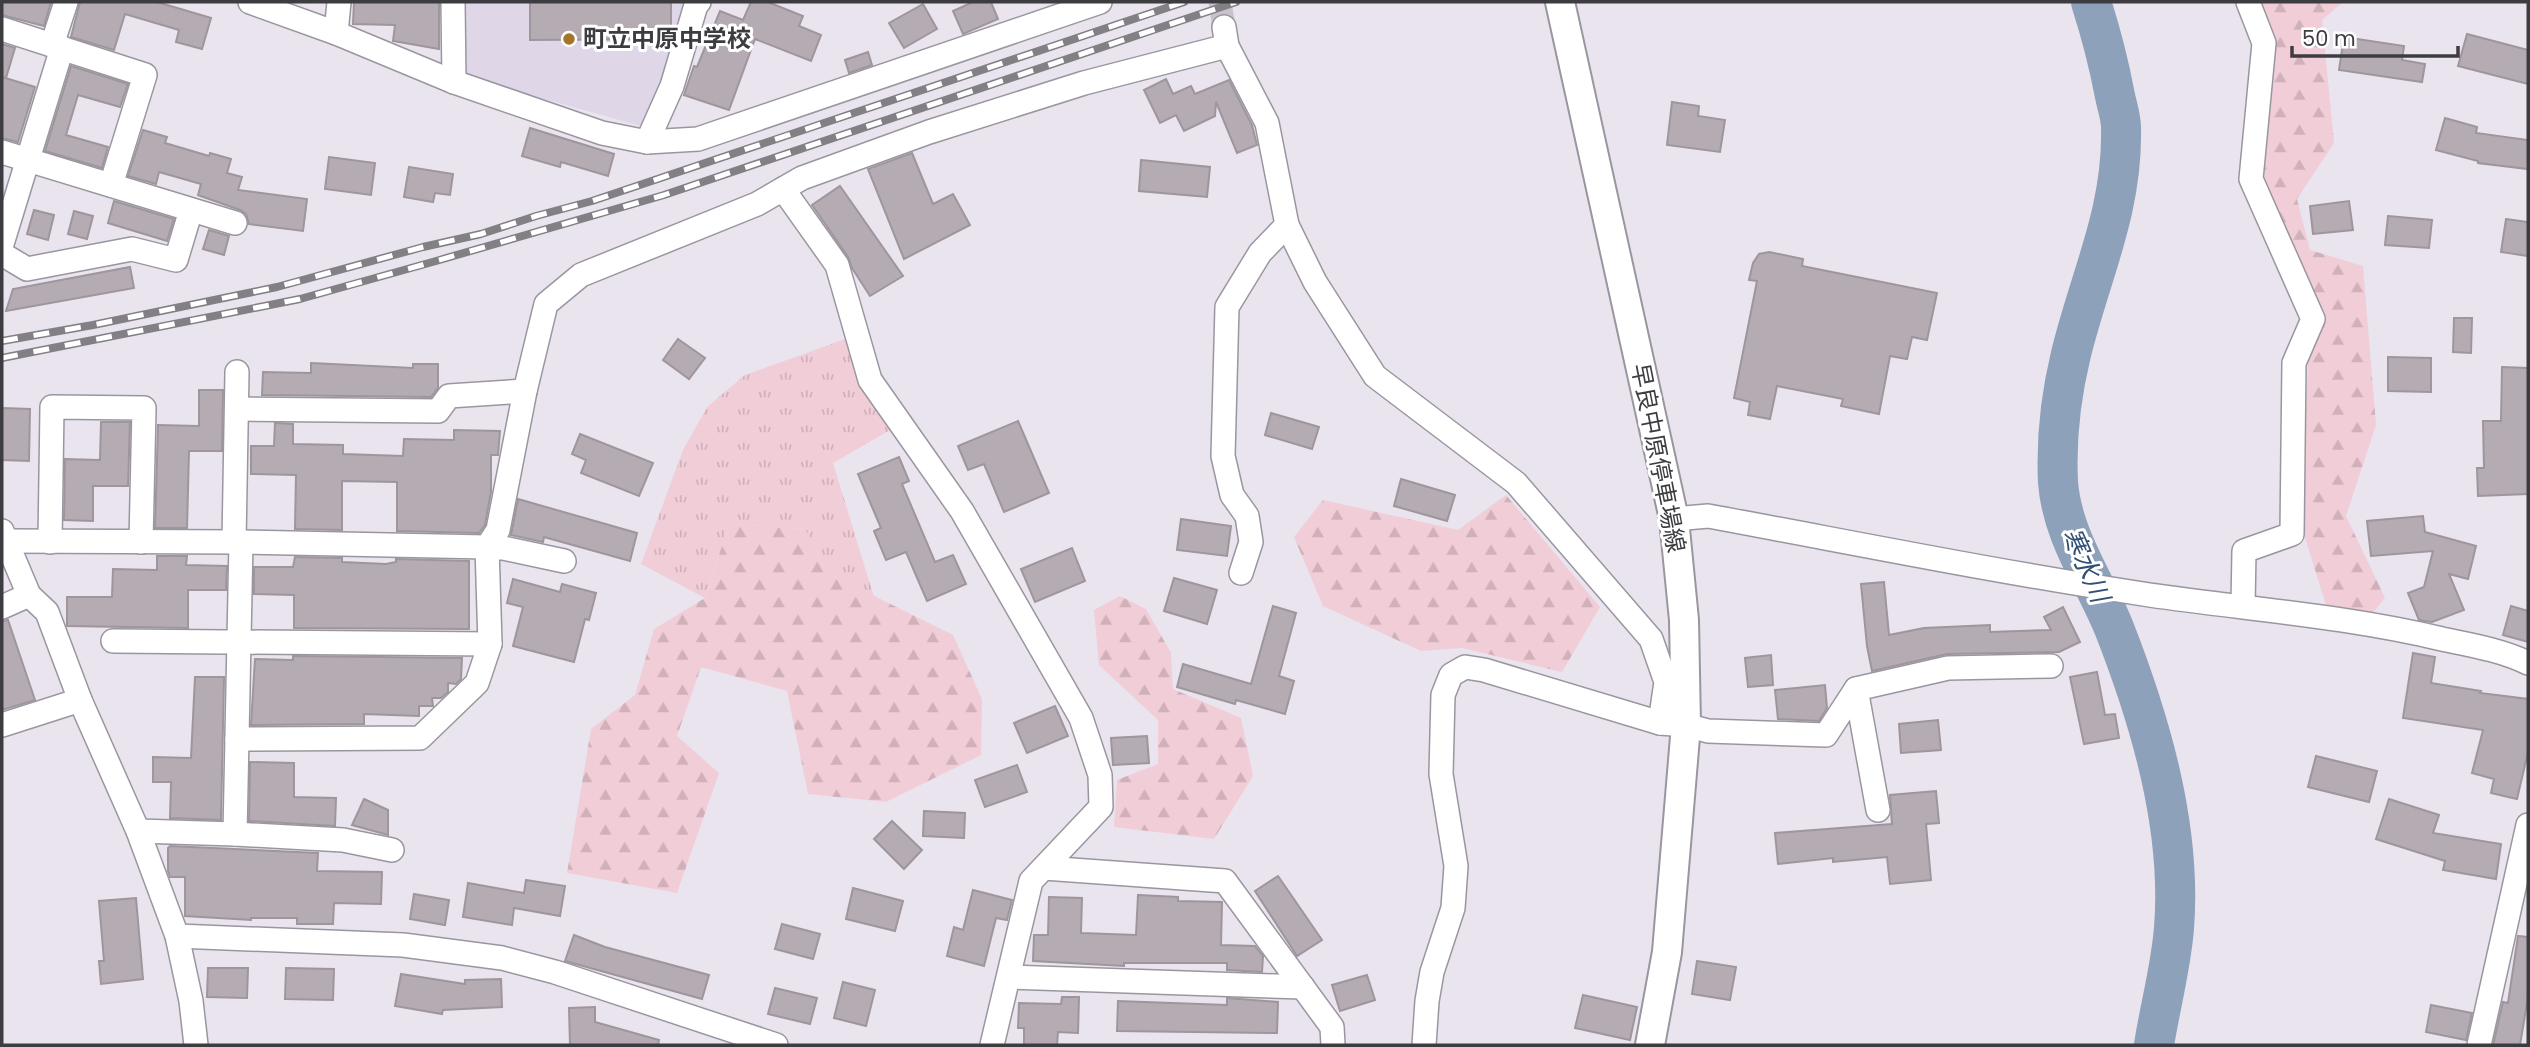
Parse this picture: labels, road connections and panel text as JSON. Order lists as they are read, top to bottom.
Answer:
{
  "streets": {
    "main road": ["早良中原停車場線"]
  },
  "water": ["寒水川"],
  "places": ["町立中原中学校"],
  "scale_bar": "50 m"
}
